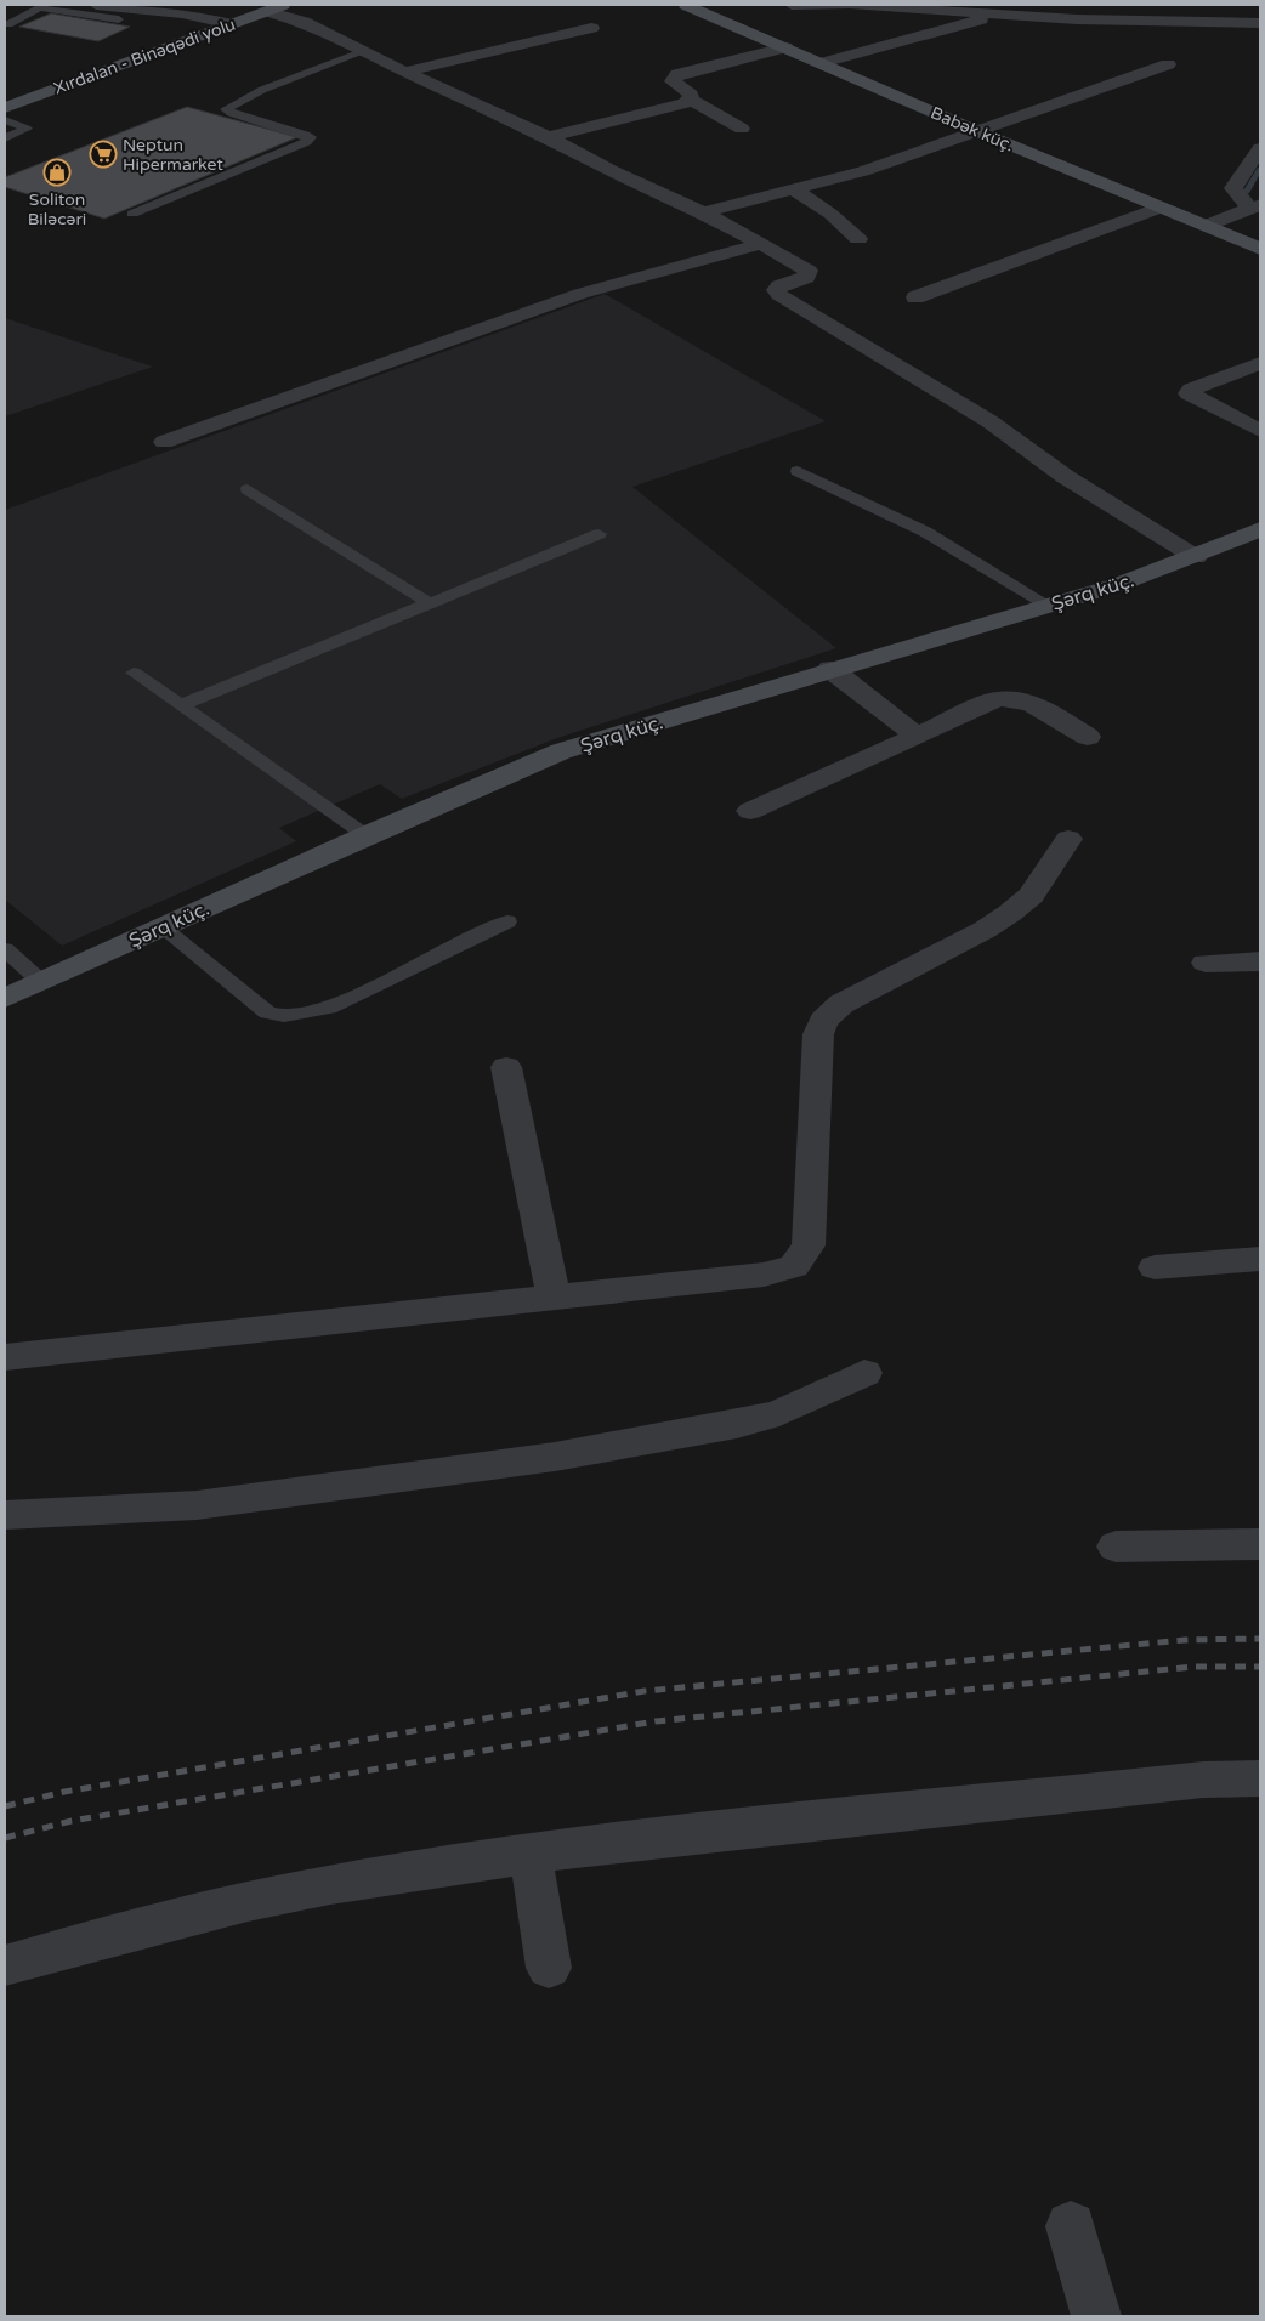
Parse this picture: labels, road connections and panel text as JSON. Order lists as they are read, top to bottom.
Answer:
{
  "streets": {
    "main road": ["Xırdalan - Binəqədi yolu", "Babək küç.", "Şərq küç."]
  },
  "places": {
    "supermarket": ["Neptun Hipermarket"],
    "shop": ["Soliton Biləcəri"]
  }
}
